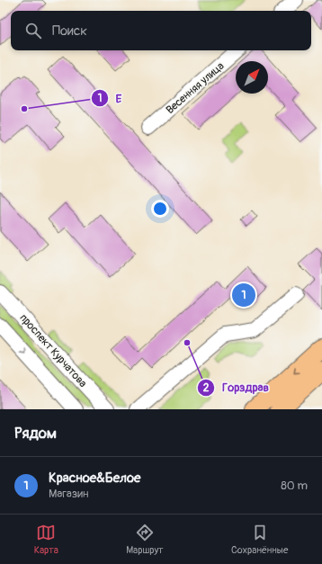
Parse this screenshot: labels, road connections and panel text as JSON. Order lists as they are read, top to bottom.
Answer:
{
  "streets": {
    "street": ["Весенняя улица", "проспект Курчатова"]
  },
  "places": ["Е", "Горздрав"],
  "north": "top right",
  "page": {
    "search": "Поиск",
    "pins": "1",
    "heading": "Рядом",
    "list": [
      {
        "mark": "1",
        "name": "Красное&Белое",
        "note": "Магазин",
        "value": "80 m"
      }
    ],
    "nav": ["Карта", "Маршрут", "Сохранённые"]
  }
}
